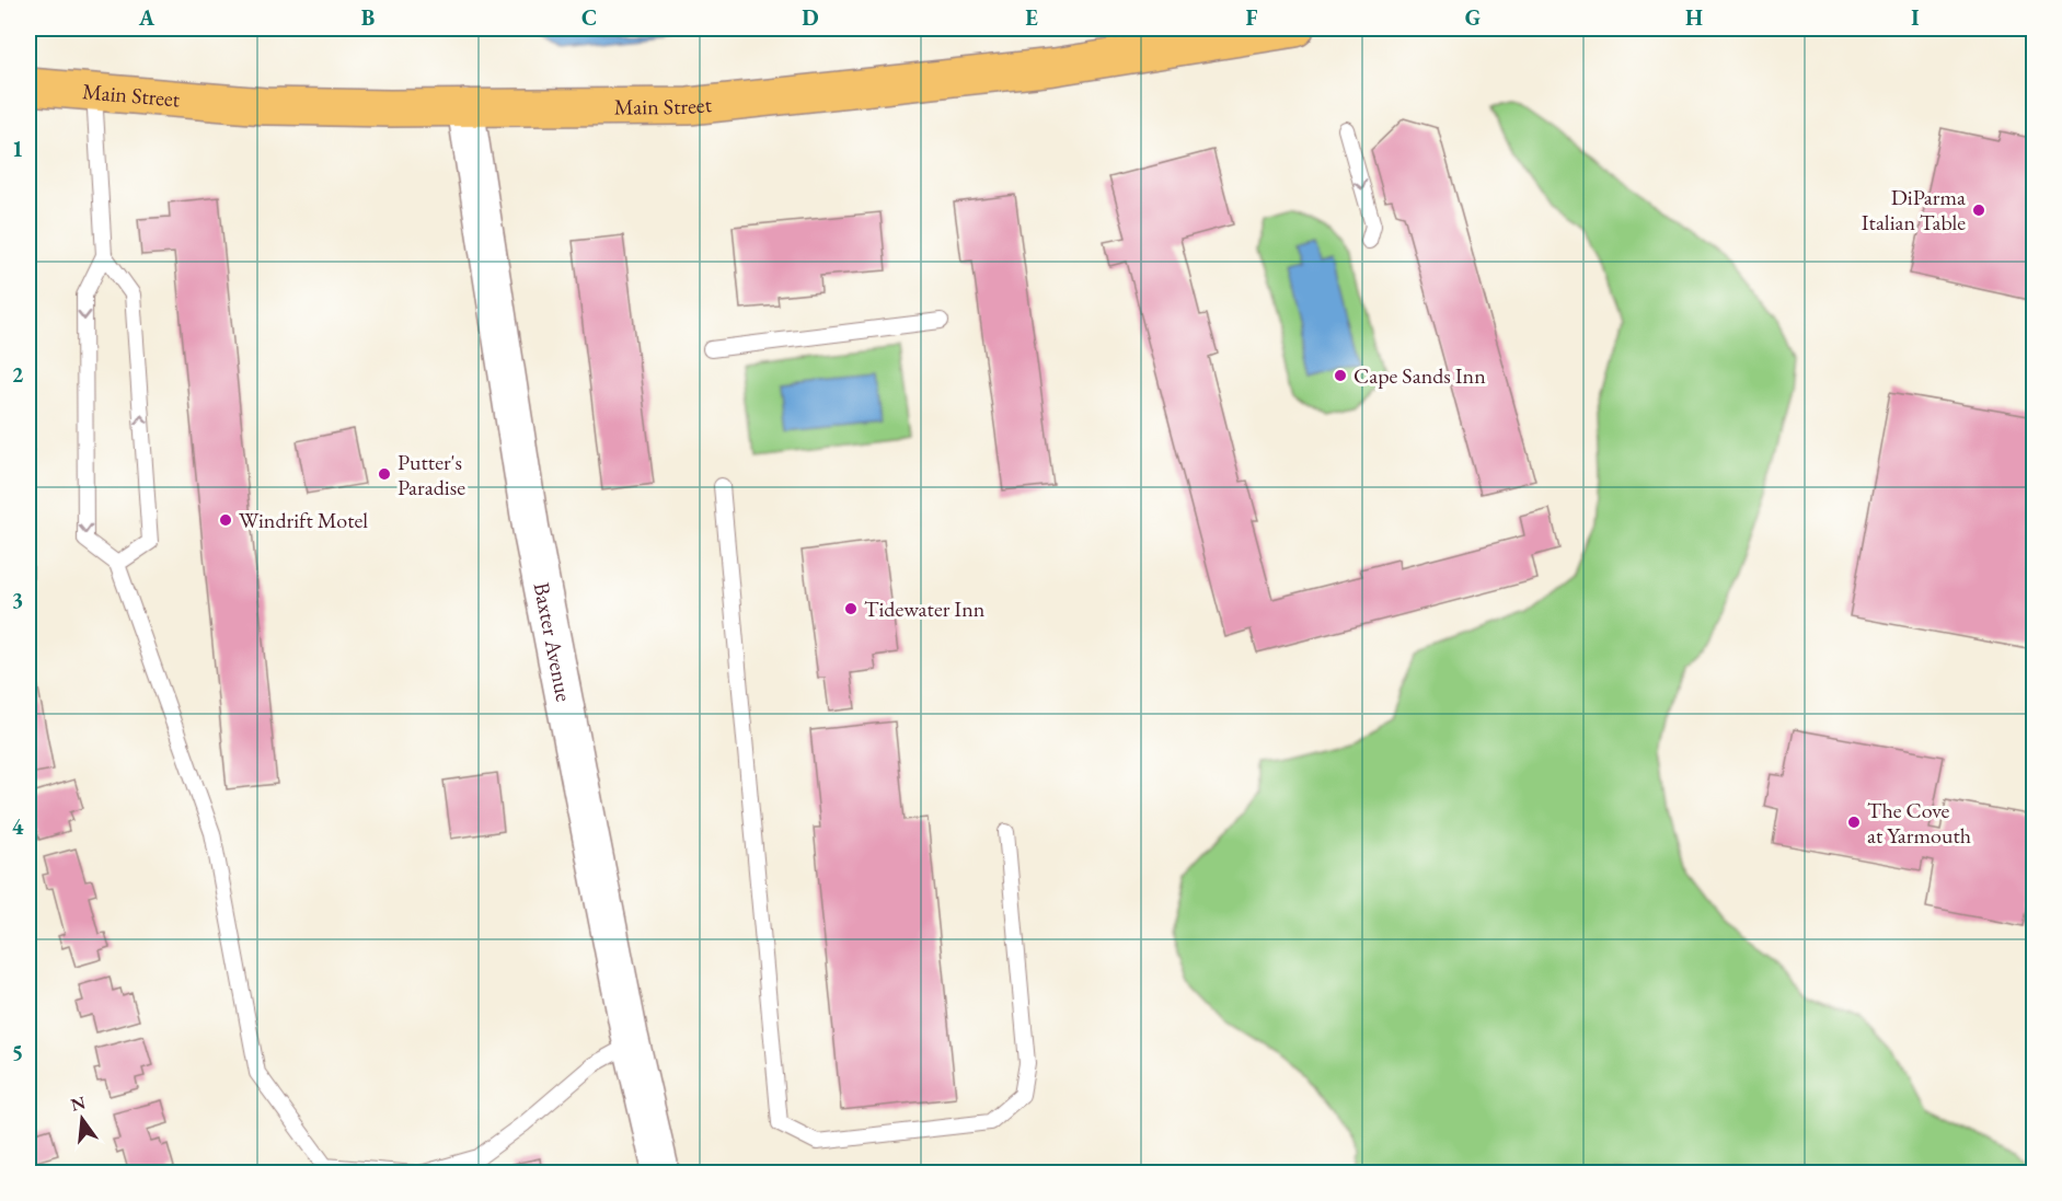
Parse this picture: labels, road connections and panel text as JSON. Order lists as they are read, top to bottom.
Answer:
{
  "streets": {
    "main road": ["Main Street"],
    "street": ["Baxter Avenue"]
  },
  "crossings": [
    ["Main Street", "Baxter Avenue"]
  ],
  "places": [
    "DiParma Italian Table",
    "Cape Sands Inn",
    "Putter's Paradise",
    "Windrift Motel",
    "Tidewater Inn",
    "The Cove at Yarmouth"
  ],
  "north": "top",
  "grid": {
    "columns": [
      "A",
      "B",
      "C",
      "D",
      "E",
      "F",
      "G",
      "H",
      "I"
    ],
    "rows": [
      "1",
      "2",
      "3",
      "4",
      "5"
    ]
  }
}
